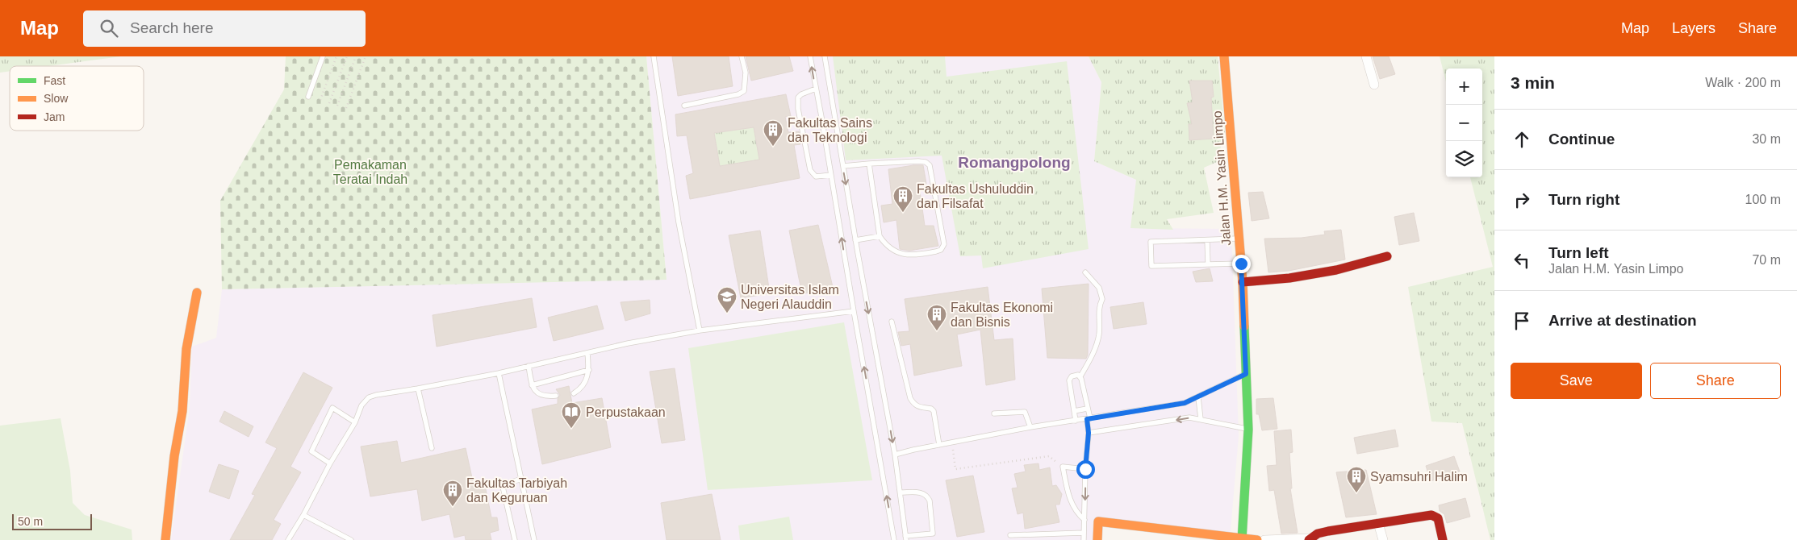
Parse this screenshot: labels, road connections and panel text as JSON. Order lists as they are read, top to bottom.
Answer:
{
  "streets": {
    "street": ["Jalan H.M. Yasin Limpo"]
  },
  "districts": ["Romangpolong"],
  "parks": ["Pemakaman Teratai Indah"],
  "places": {
    "building": [
      "Fakultas Sains dan Teknologi",
      "Fakultas Ushuluddin dan Filsafat",
      "Fakultas Ekonomi dan Bisnis",
      "Syamsuhri Halim",
      "Fakultas Tarbiyah dan Keguruan"
    ],
    "school or university": ["Universitas Islam Negeri Alauddin"],
    "library": ["Perpustakaan"]
  },
  "legend": ["Fast", "Slow", "Jam"],
  "scale_bar": "50 m",
  "page": {
    "header": "Map",
    "search": "Search here",
    "nav": ["Map", "Layers", "Share"],
    "heading": ["3 min", "Walk · 200 m"],
    "map_buttons": ["+", "−"],
    "list": [
      ["Continue", "30 m"],
      ["Turn right", "100 m"],
      ["Turn left", "Jalan H.M. Yasin Limpo", "70 m"],
      "Arrive at destination"
    ],
    "buttons": ["Save", "Share"],
    "scale": "50 m"
  }
}
